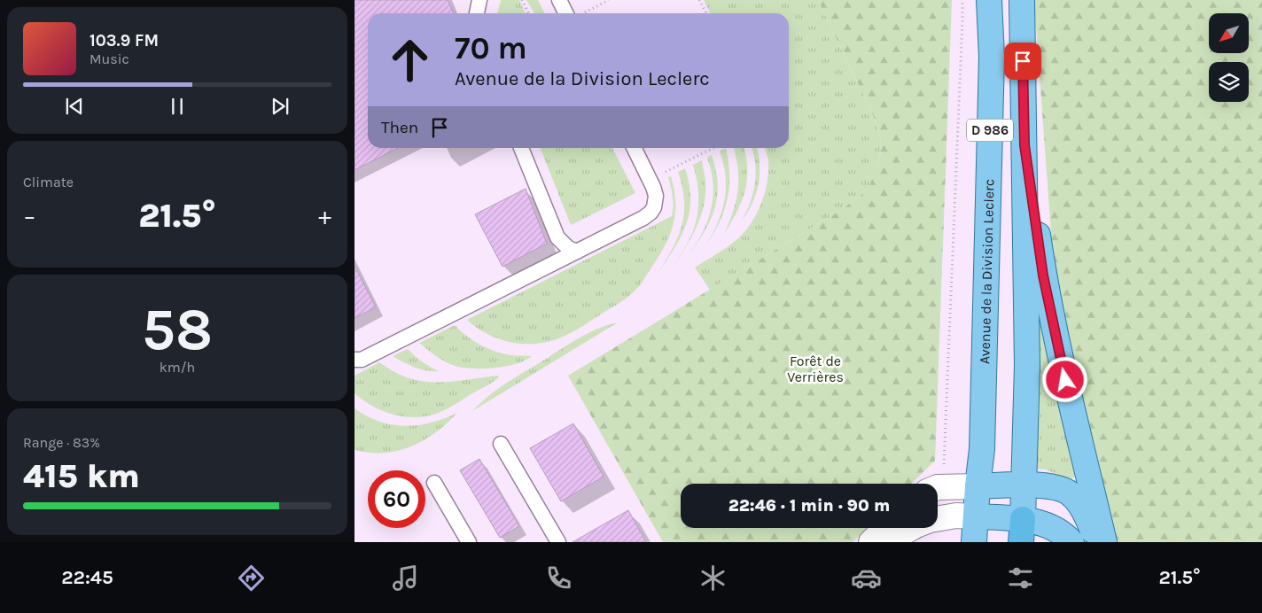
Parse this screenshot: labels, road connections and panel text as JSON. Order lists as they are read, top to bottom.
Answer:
{
  "streets": {
    "main road": ["D 986", "Avenue de la Division Leclerc"]
  },
  "parks": ["Forêt de Verrières"],
  "north": "bottom left",
  "page": {
    "turn": ["70 m", "Avenue de la Division Leclerc"],
    "song": ["103.9 FM", "Music"],
    "then": "Then",
    "tile": [
      "Climate",
      ["58", "km/h"],
      ["Range · 83%", "415 km"]
    ],
    "heat": ["−", "21.5°", "+"],
    "limit": "60",
    "trip": "22:46 · 1 min · 90 m",
    "tabs": ["22:45", "21.5°"]
  }
}
